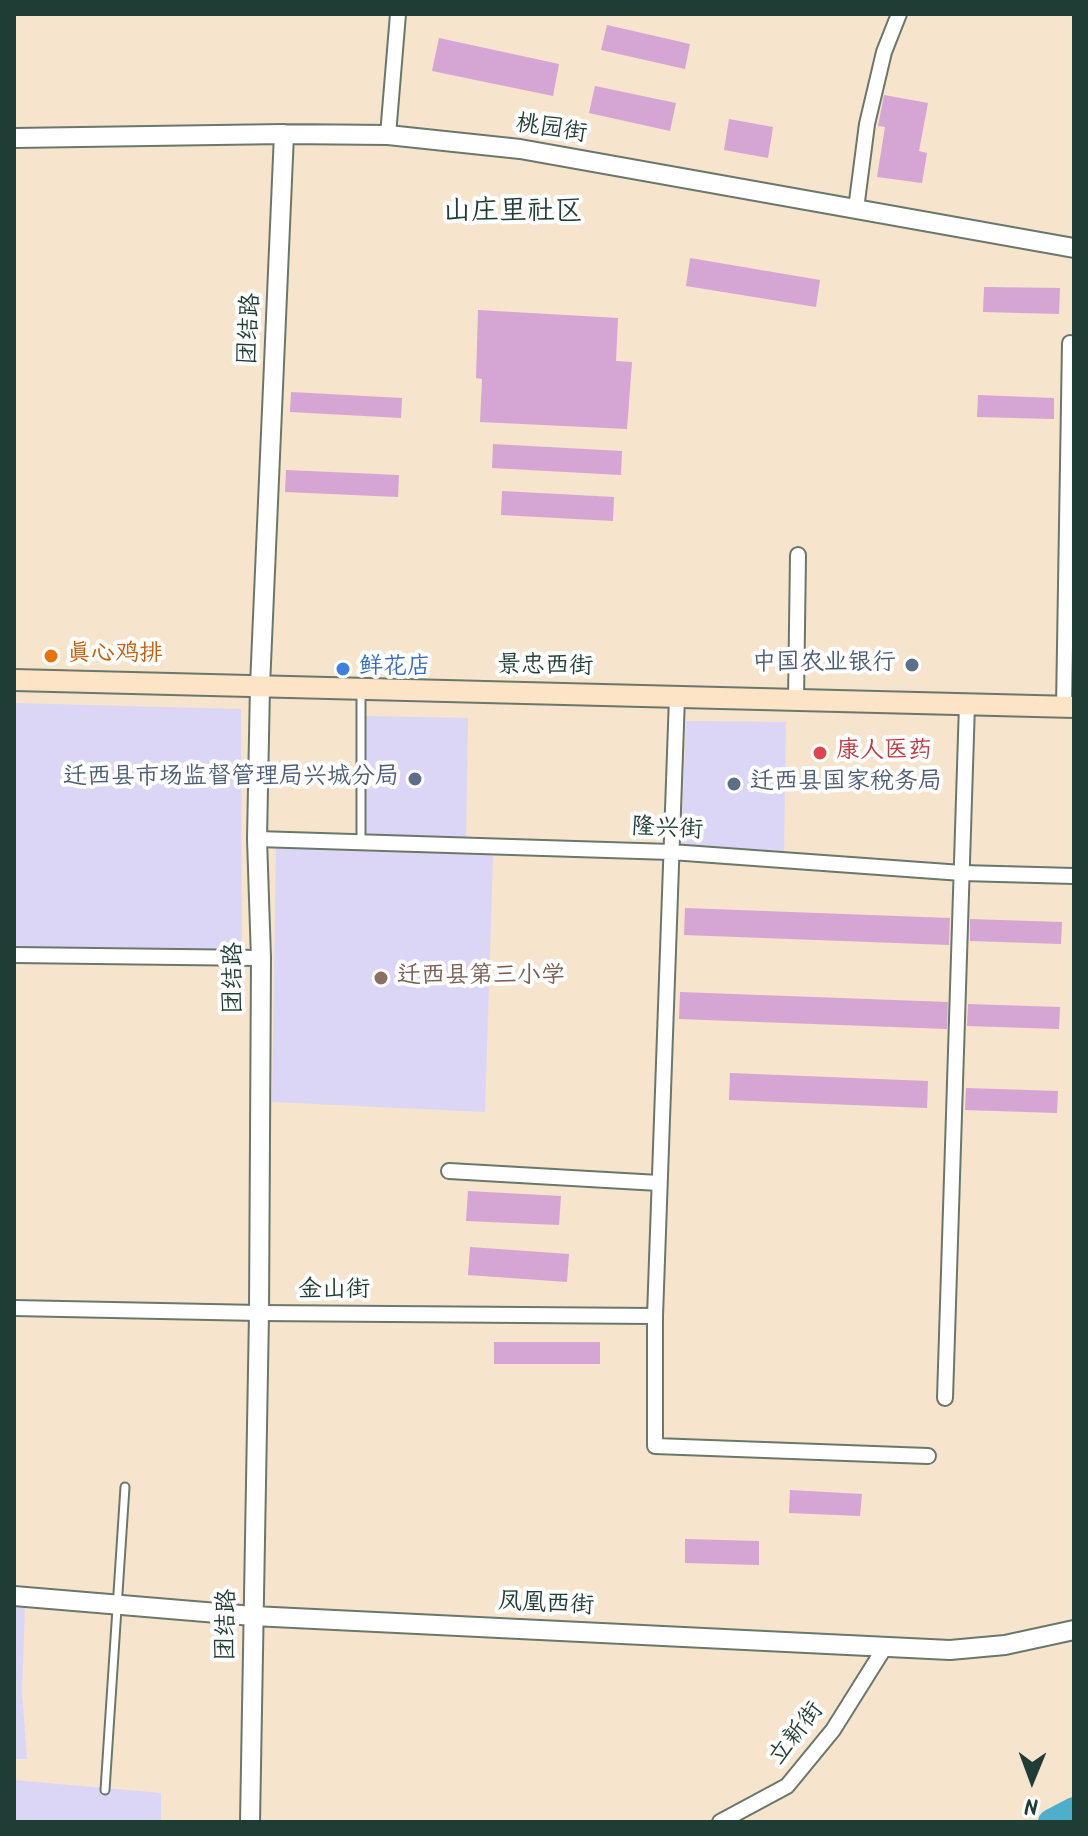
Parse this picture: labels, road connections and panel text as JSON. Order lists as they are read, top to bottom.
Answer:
{
  "streets": {
    "main road": ["景忠西街"],
    "street": [
      "桃园街",
      "团结路",
      "隆兴街",
      "金山街",
      "凤凰西街",
      "立新街"
    ]
  },
  "crossings": [
    ["桃园街", "团结路"],
    ["团结路", "景忠西街"],
    ["团结路", "隆兴街"],
    ["团结路", "金山街"],
    ["团结路", "凤凰西街"],
    ["凤凰西街", "立新街"]
  ],
  "districts": ["山庄里社区"],
  "places": [
    "真心鸡排",
    "中国农业银行",
    "鲜花店",
    "康人医药",
    "迁西县市场监督管理局兴城分局",
    "迁西县国家税务局",
    "迁西县第三小学"
  ],
  "north": "bottom"
}
